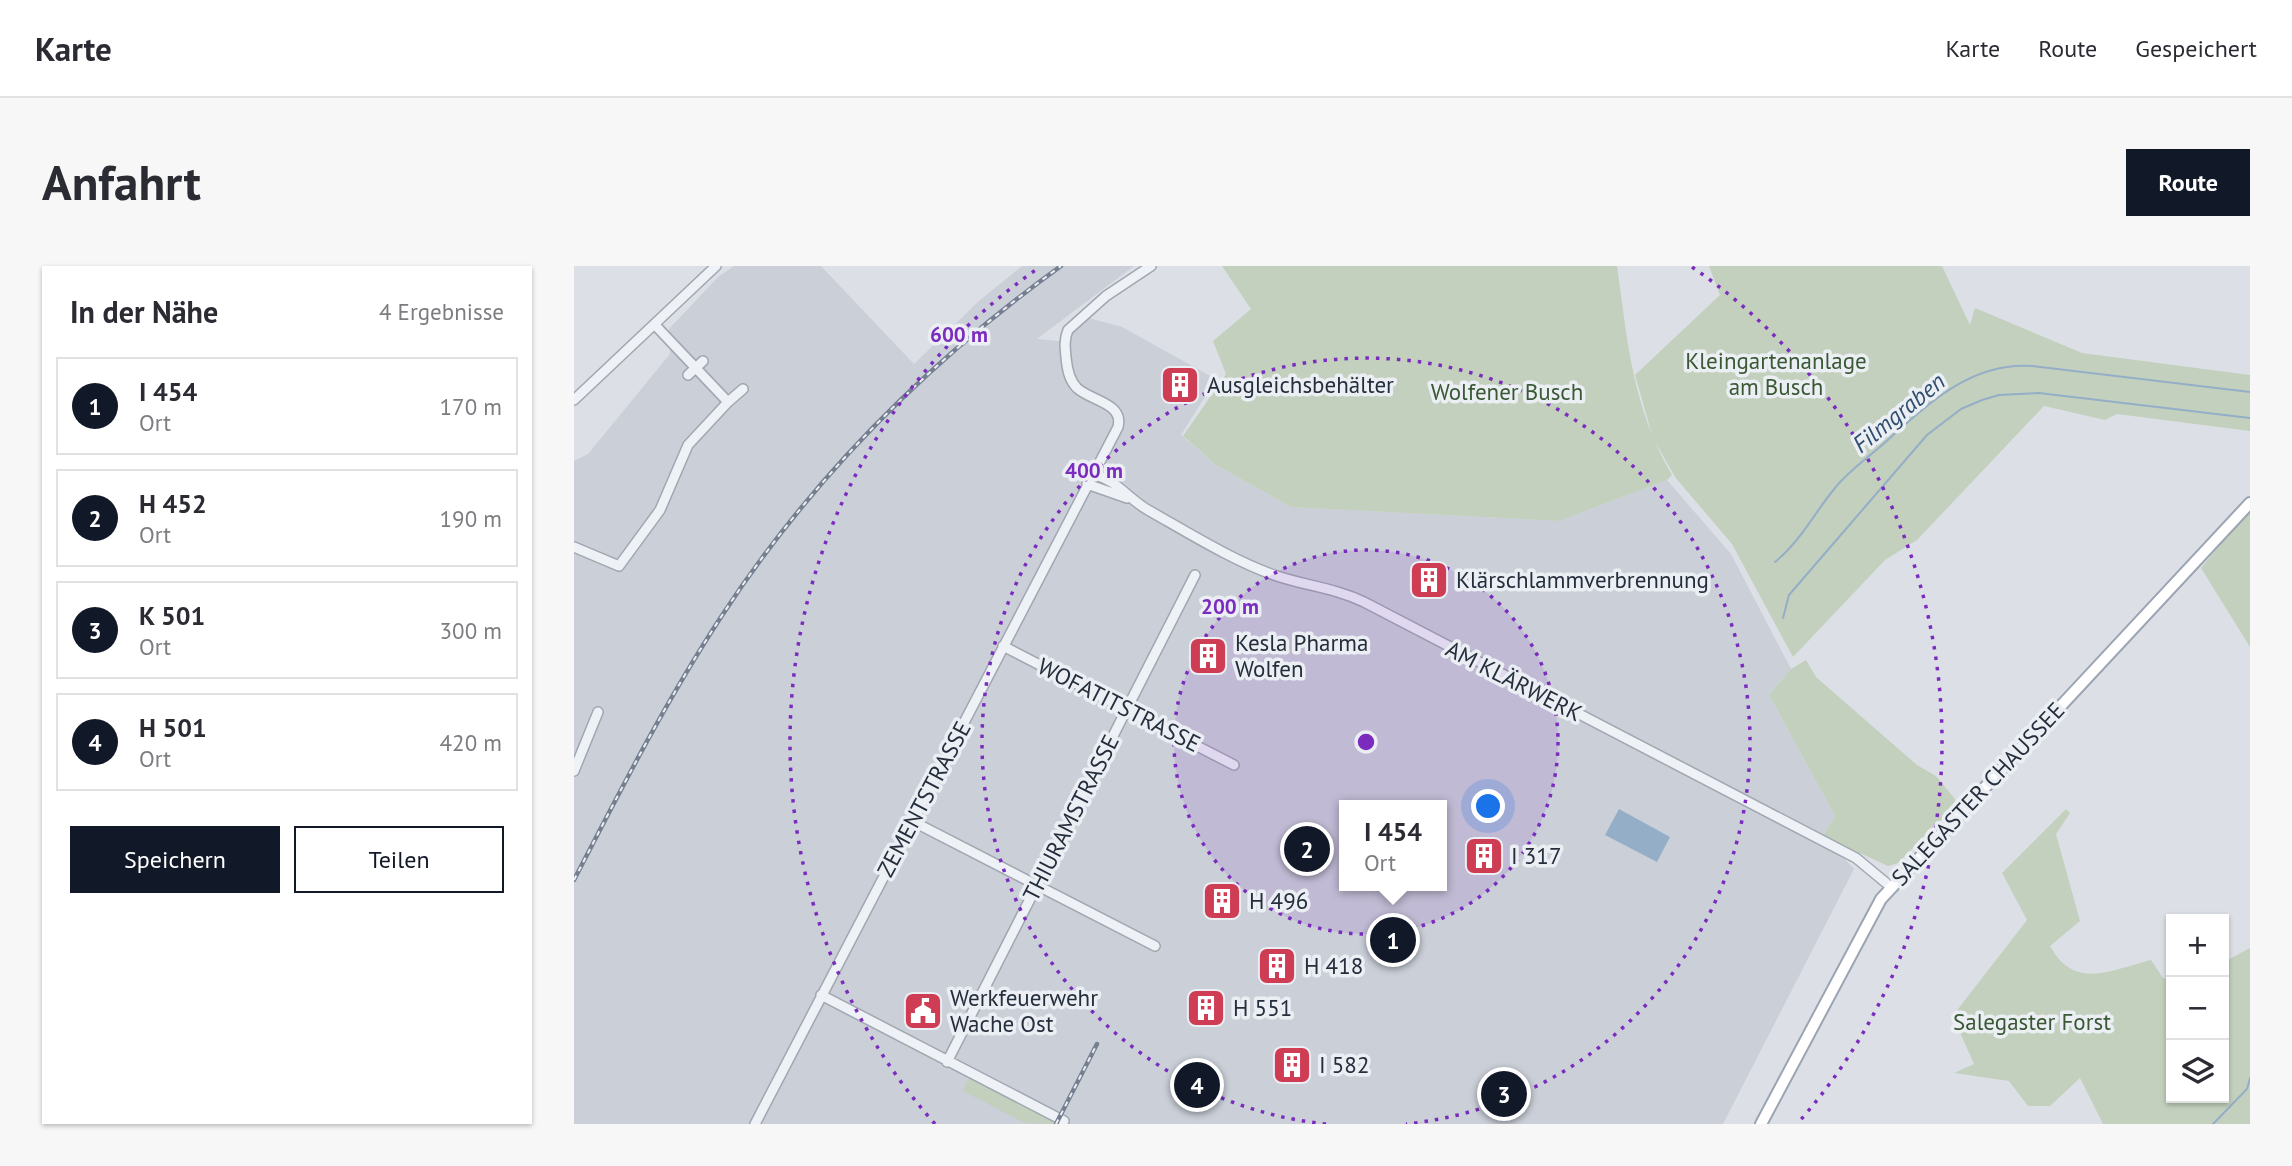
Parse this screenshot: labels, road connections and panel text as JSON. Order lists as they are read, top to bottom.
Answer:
{
  "streets": {
    "main road": ["SALEGASTER CHAUSSEE"],
    "street": [
      "AM KLÄRWERK",
      "WOFATITSTRASSE",
      "ZEMENTSTRASSE",
      "THIURAMSTRASSE"
    ]
  },
  "crossings": [
    ["AM KLÄRWERK", "SALEGASTER CHAUSSEE"],
    ["AM KLÄRWERK", "ZEMENTSTRASSE"],
    ["WOFATITSTRASSE", "ZEMENTSTRASSE"],
    ["WOFATITSTRASSE", "THIURAMSTRASSE"]
  ],
  "water": ["Filmgraben"],
  "parks": ["Kleingartenanlage am Busch", "Wolfener Busch", "Salegaster Forst"],
  "places": {
    "building": [
      "Ausgleichsbehälter",
      "Klärschlammverbrennung",
      "Kesla Pharma Wolfen",
      "I 317",
      "H 496",
      "H 418",
      "H 551",
      "I 582"
    ],
    "public building": ["Werkfeuerwehr Wache Ost"]
  },
  "page": {
    "header": "Karte",
    "nav": ["Karte", "Route", "Gespeichert"],
    "buttons": [
      "Route",
      ["Speichern", "Teilen"]
    ],
    "title": "Anfahrt",
    "heading": ["In der Nähe", "4 Ergebnisse"],
    "list": [
      {
        "mark": "1",
        "name": "I 454",
        "note": "Ort",
        "value": "170 m"
      },
      {
        "mark": "2",
        "name": "H 452",
        "note": "Ort",
        "value": "190 m"
      },
      {
        "mark": "3",
        "name": "K 501",
        "note": "Ort",
        "value": "300 m"
      },
      {
        "mark": "4",
        "name": "H 501",
        "note": "Ort",
        "value": "420 m"
      }
    ],
    "popup": ["I 454", "Ort"],
    "pins": [
      "2",
      "1",
      "4",
      "3"
    ],
    "map_buttons": ["+", "−"]
  },
  "rings": ["600 m", "400 m", "200 m"]
}
